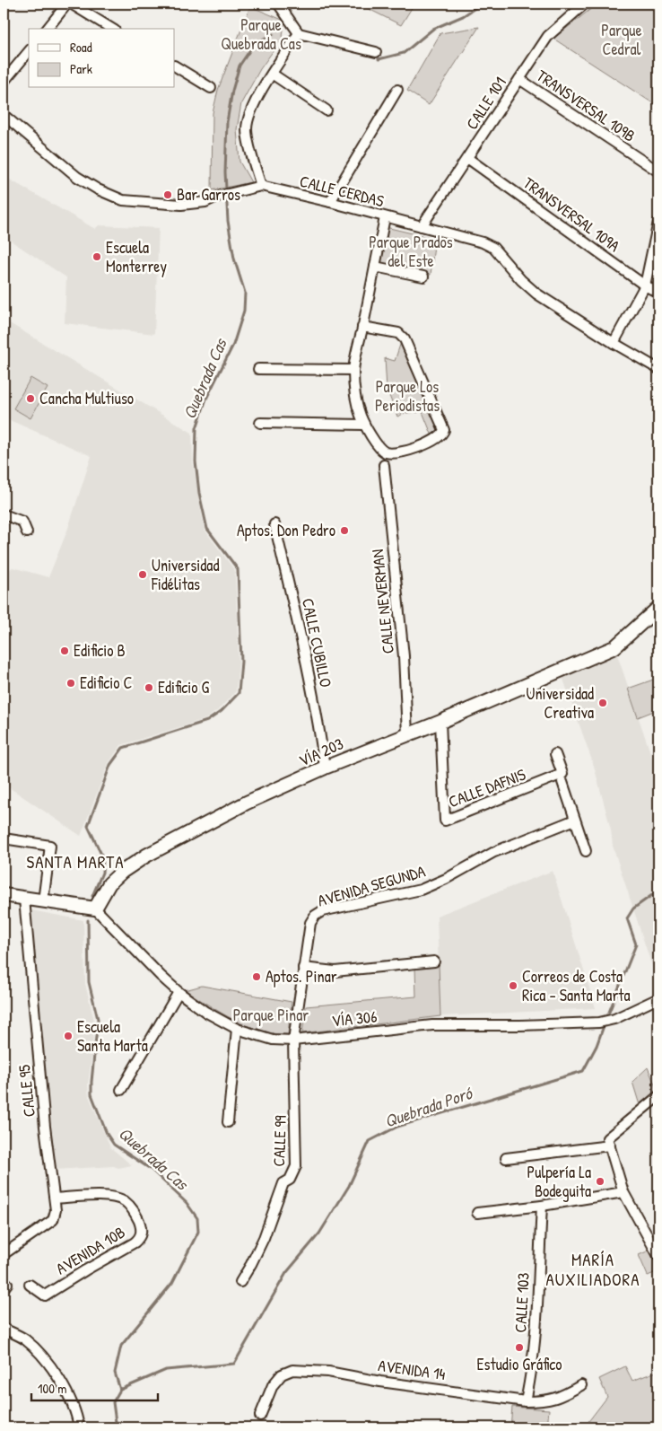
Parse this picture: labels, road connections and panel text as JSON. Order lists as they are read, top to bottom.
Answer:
{
  "streets": {
    "main road": ["VÍA 203"],
    "street": [
      "CALLE 101",
      "TRANSVERSAL 109B",
      "CALLE CERDAS",
      "TRANSVERSAL 109A",
      "CALLE NEVERMAN",
      "CALLE CUBILLO",
      "CALLE DAFNIS",
      "AVENIDA SEGUNDA",
      "VÍA 306",
      "CALLE 95",
      "CALLE 99",
      "AVENIDA 10B",
      "CALLE 103",
      "AVENIDA 14"
    ]
  },
  "crossings": [
    ["CALLE 101", "TRANSVERSAL 109B"],
    ["CALLE 101", "CALLE CERDAS"],
    ["CALLE 101", "TRANSVERSAL 109A"],
    ["CALLE NEVERMAN", "VÍA 203"],
    ["CALLE CUBILLO", "VÍA 203"],
    ["VÍA 203", "CALLE DAFNIS"],
    ["VÍA 203", "VÍA 306"],
    ["AVENIDA SEGUNDA", "VÍA 306"],
    ["AVENIDA SEGUNDA", "CALLE 99"],
    ["VÍA 306", "CALLE 99"],
    ["CALLE 95", "AVENIDA 10B"],
    ["CALLE 103", "AVENIDA 14"]
  ],
  "districts": ["SANTA MARTA", "MARÍA AUXILIADORA"],
  "water": ["Quebrada Cas", "Quebrada Poró"],
  "parks": [
    "Parque Quebrada Cas",
    "Parque Cedral",
    "Parque Prados del Este",
    "Parque Los Periodistas",
    "Parque Pinar"
  ],
  "places": [
    "Bar Garros",
    "Escuela Monterrey",
    "Cancha Multiuso",
    "Aptos. Don Pedro",
    "Universidad Fidélitas",
    "Edificio B",
    "Edificio C",
    "Edificio G",
    "Universidad Creativa",
    "Aptos. Pinar",
    "Correos de Costa Rica - Santa Marta",
    "Escuela Santa Marta",
    "Pulpería La Bodeguita",
    "Estudio Gráfico"
  ],
  "legend": ["Road", "Park"],
  "scale_bar": "100 m"
}
